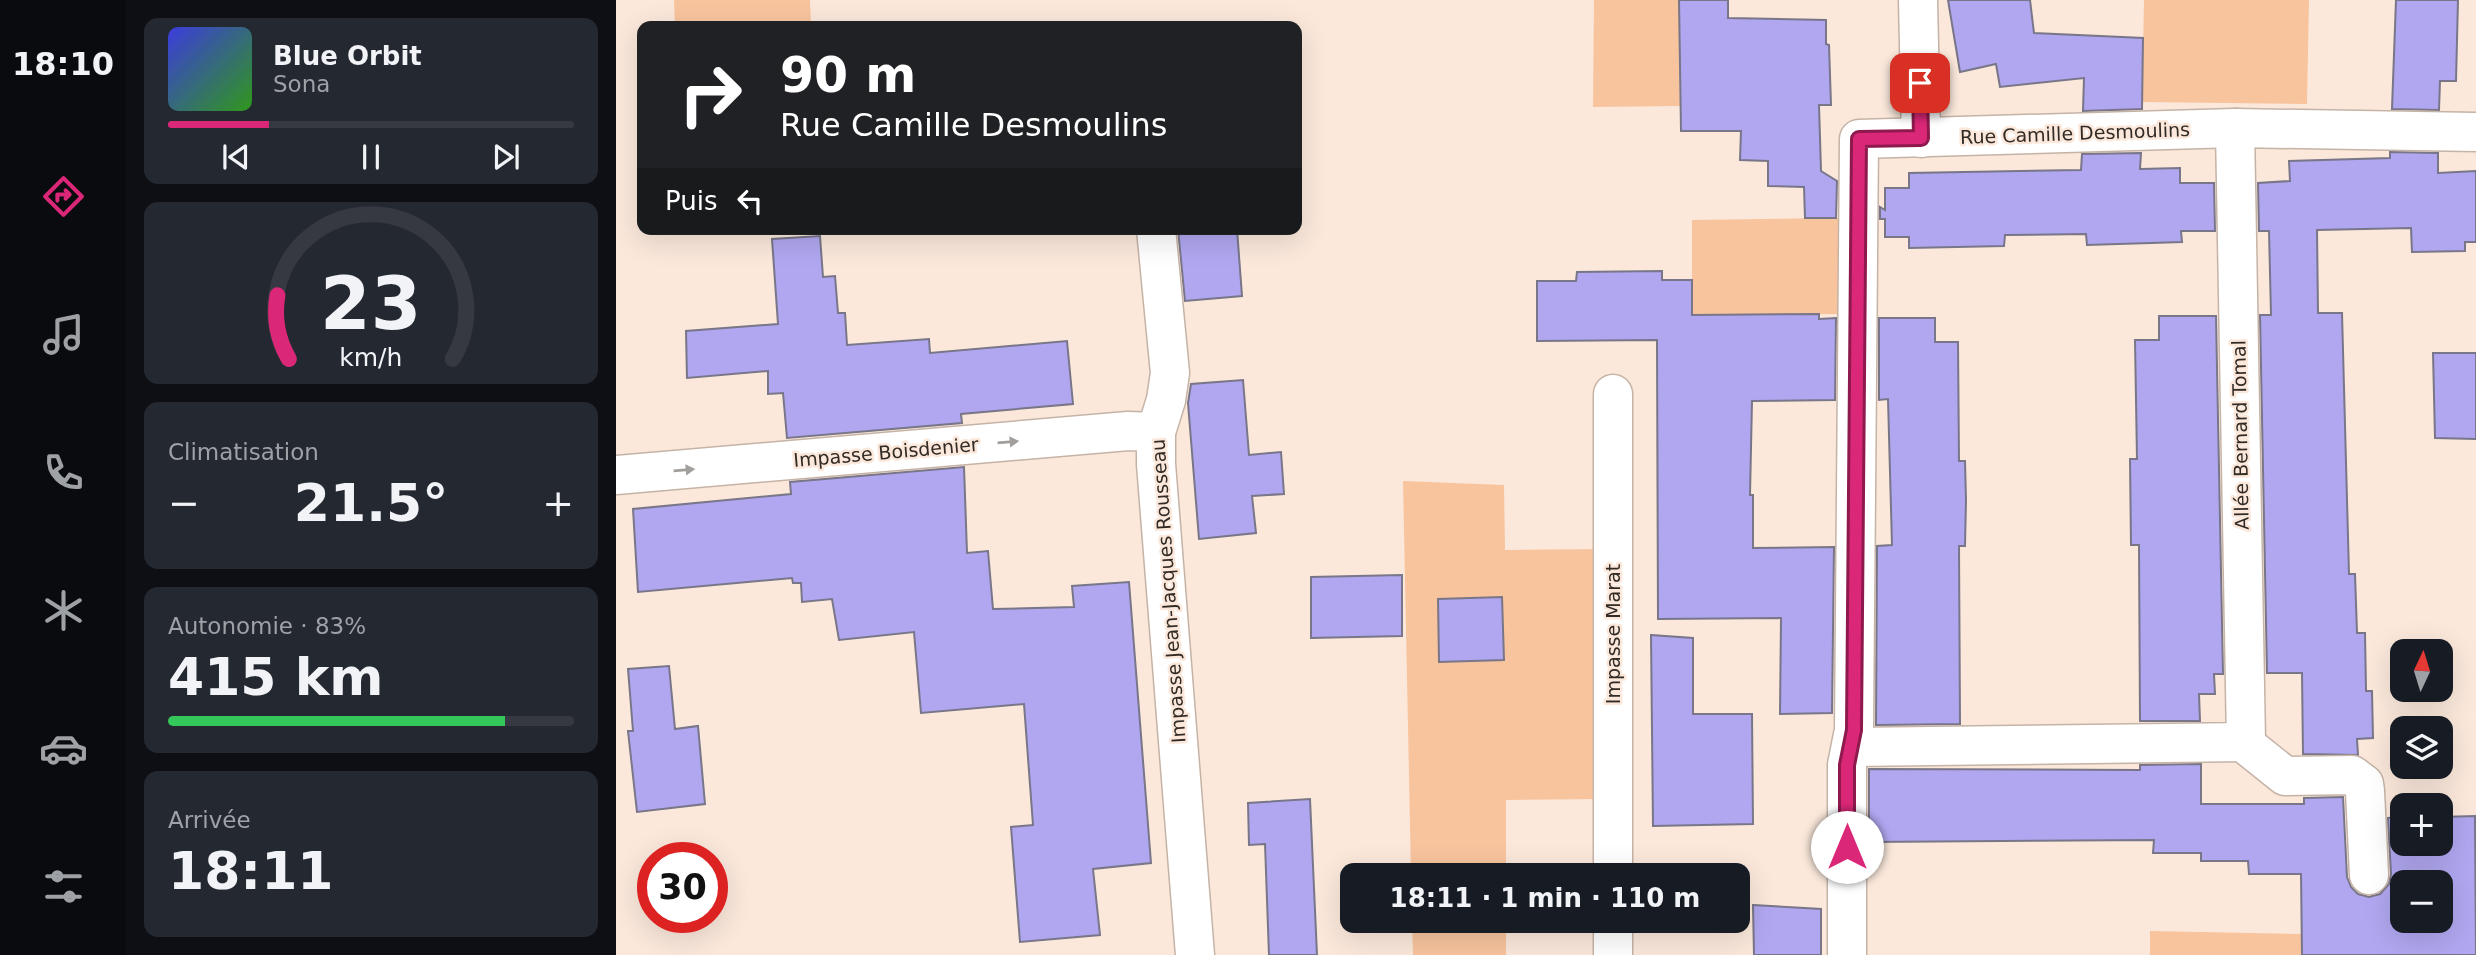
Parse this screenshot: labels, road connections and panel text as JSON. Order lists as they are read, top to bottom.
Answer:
{
  "streets": {
    "street": [
      "Rue Camille Desmoulins",
      "Allée Bernard Tomal",
      "Impasse Boisdenier",
      "Impasse Jean-Jacques Rousseau",
      "Impasse Marat"
    ]
  },
  "crossings": [
    ["Rue Camille Desmoulins", "Allée Bernard Tomal"],
    ["Impasse Boisdenier", "Impasse Jean-Jacques Rousseau"]
  ],
  "one_way": ["Impasse Boisdenier"],
  "north": "top",
  "page": {
    "tabs": "18:10",
    "turn": ["90 m", "Rue Camille Desmoulins"],
    "song": ["Blue Orbit", "Sona"],
    "then": "Puis",
    "tile": [
      "Climatisation",
      ["Autonomie · 83%", "415 km"],
      ["Arrivée", "18:11"]
    ],
    "heat": ["−", "21.5°", "+"],
    "map_buttons": ["+", "−"],
    "limit": "30",
    "trip": "18:11 · 1 min · 110 m",
    "gauge": ["23", "km/h"]
  }
}
